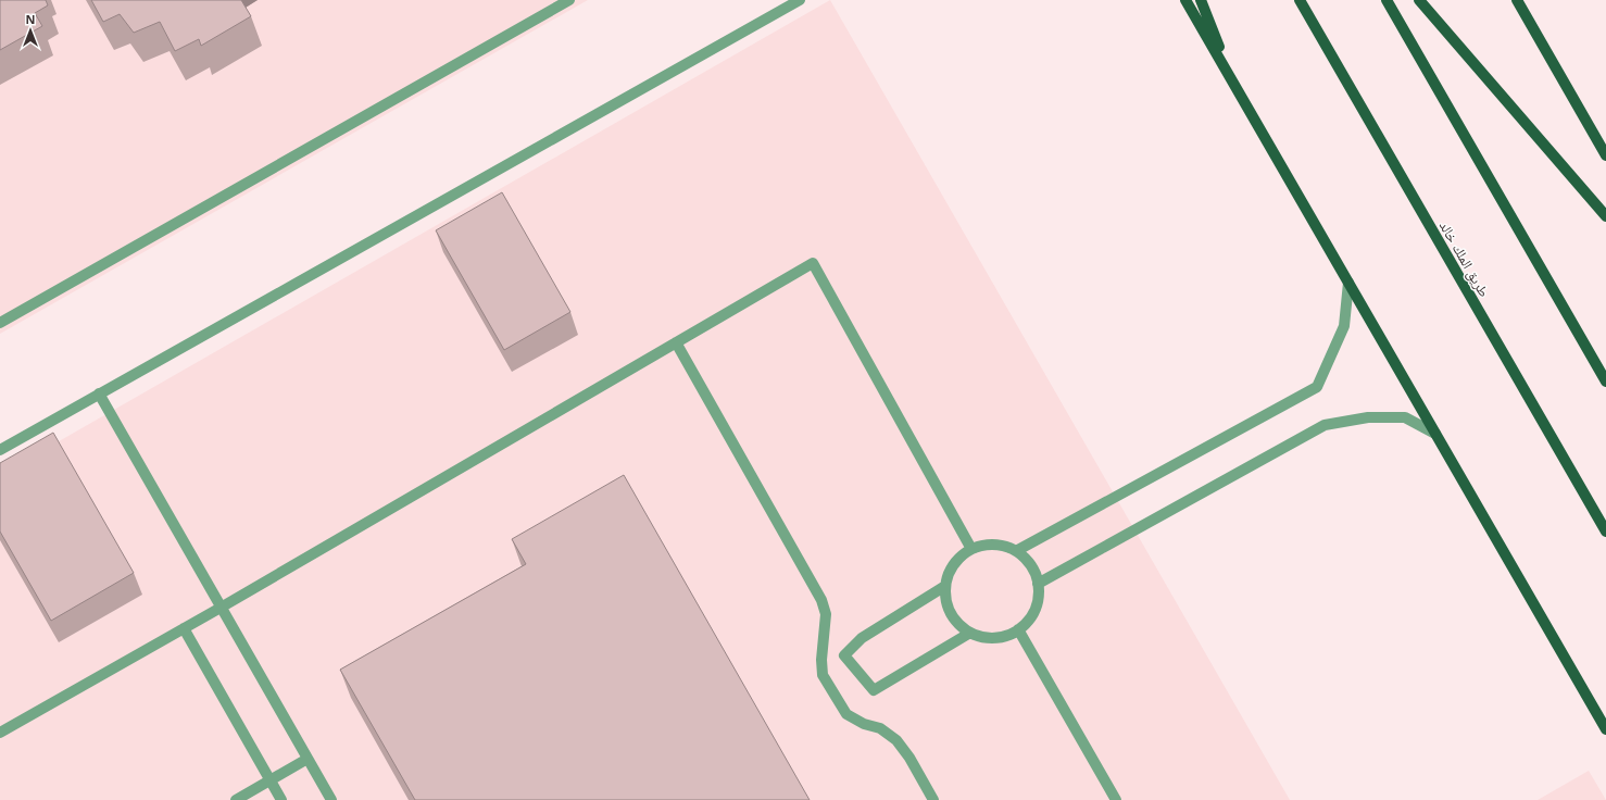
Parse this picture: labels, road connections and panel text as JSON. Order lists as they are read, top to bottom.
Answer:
{
  "streets": {
    "main road": ["طريق الملك خالد"]
  },
  "north": "top"
}
